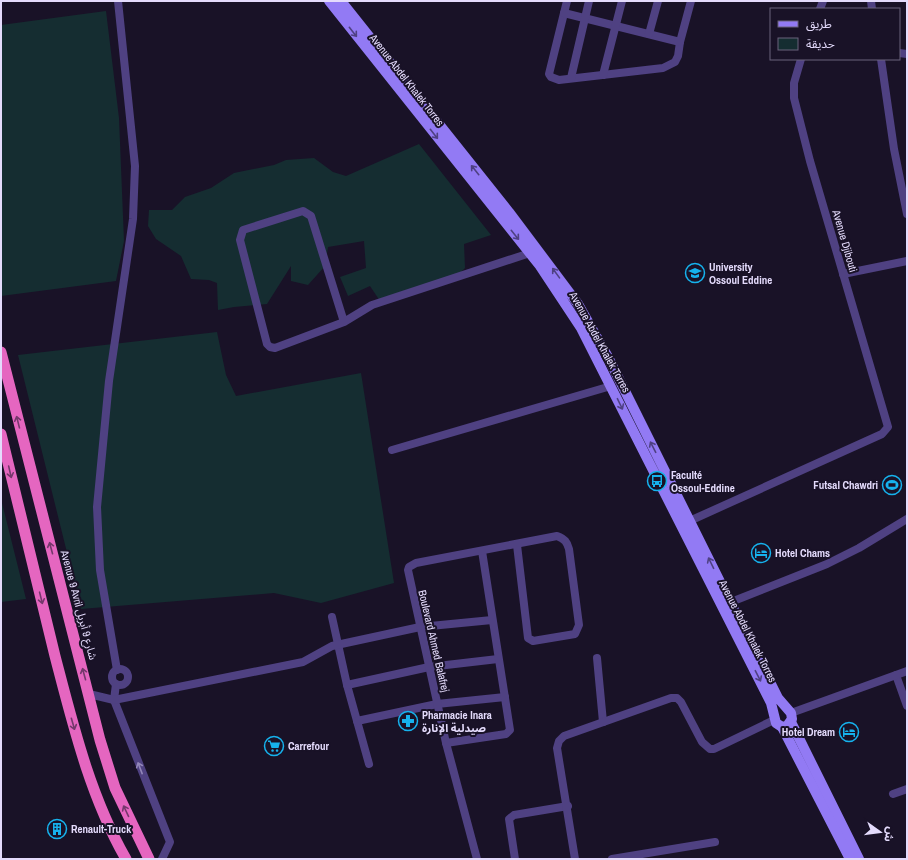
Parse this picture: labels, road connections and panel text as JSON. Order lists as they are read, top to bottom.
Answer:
{
  "streets": {
    "highway": ["Avenue 9 Avril شارع 9 أبريل"],
    "main road": ["Avenue Abdel Khalek Torres"],
    "street": ["Avenue Djibouti", "Boulevard Ahmed Balafrej"]
  },
  "crossings": [
    ["Avenue Abdel Khalek Torres", "Avenue Djibouti"]
  ],
  "places": {
    "school or university": ["University Ossoul Eddine"],
    "bus stop": ["Faculté Ossoul-Eddine"],
    "sports": ["Futsal Chawdri"],
    "hotel": ["Hotel Chams", "Hotel Dream"],
    "pharmacy": ["Pharmacie Inara صيدلية الإنارة"],
    "supermarket": ["Carrefour"],
    "building": ["Renault-Truck"]
  },
  "legend": ["طريق", "حديقة"],
  "north": "right"
}
